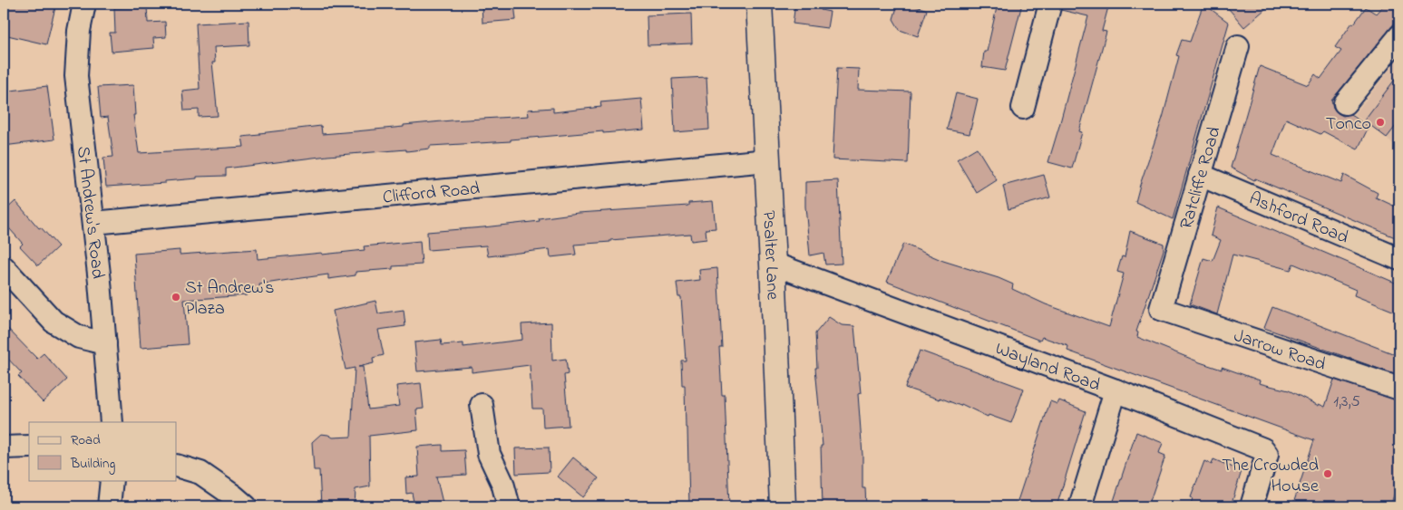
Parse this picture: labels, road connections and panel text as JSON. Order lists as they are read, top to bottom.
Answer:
{
  "streets": {
    "street": [
      "Ratcliffe Road",
      "Clifford Road",
      "St Andrew's Road",
      "Ashford Road",
      "Psalter Lane",
      "Jarrow Road",
      "Wayland Road"
    ]
  },
  "crossings": [
    ["Ratcliffe Road", "Ashford Road"],
    ["Ratcliffe Road", "Jarrow Road"],
    ["Clifford Road", "St Andrew's Road"],
    ["Clifford Road", "Psalter Lane"],
    ["Psalter Lane", "Wayland Road"]
  ],
  "places": ["Tonco", "St Andrew's Plaza", "The Crowded House"],
  "house_numbers": ["1,3,5"],
  "legend": ["Road", "Building"]
}
